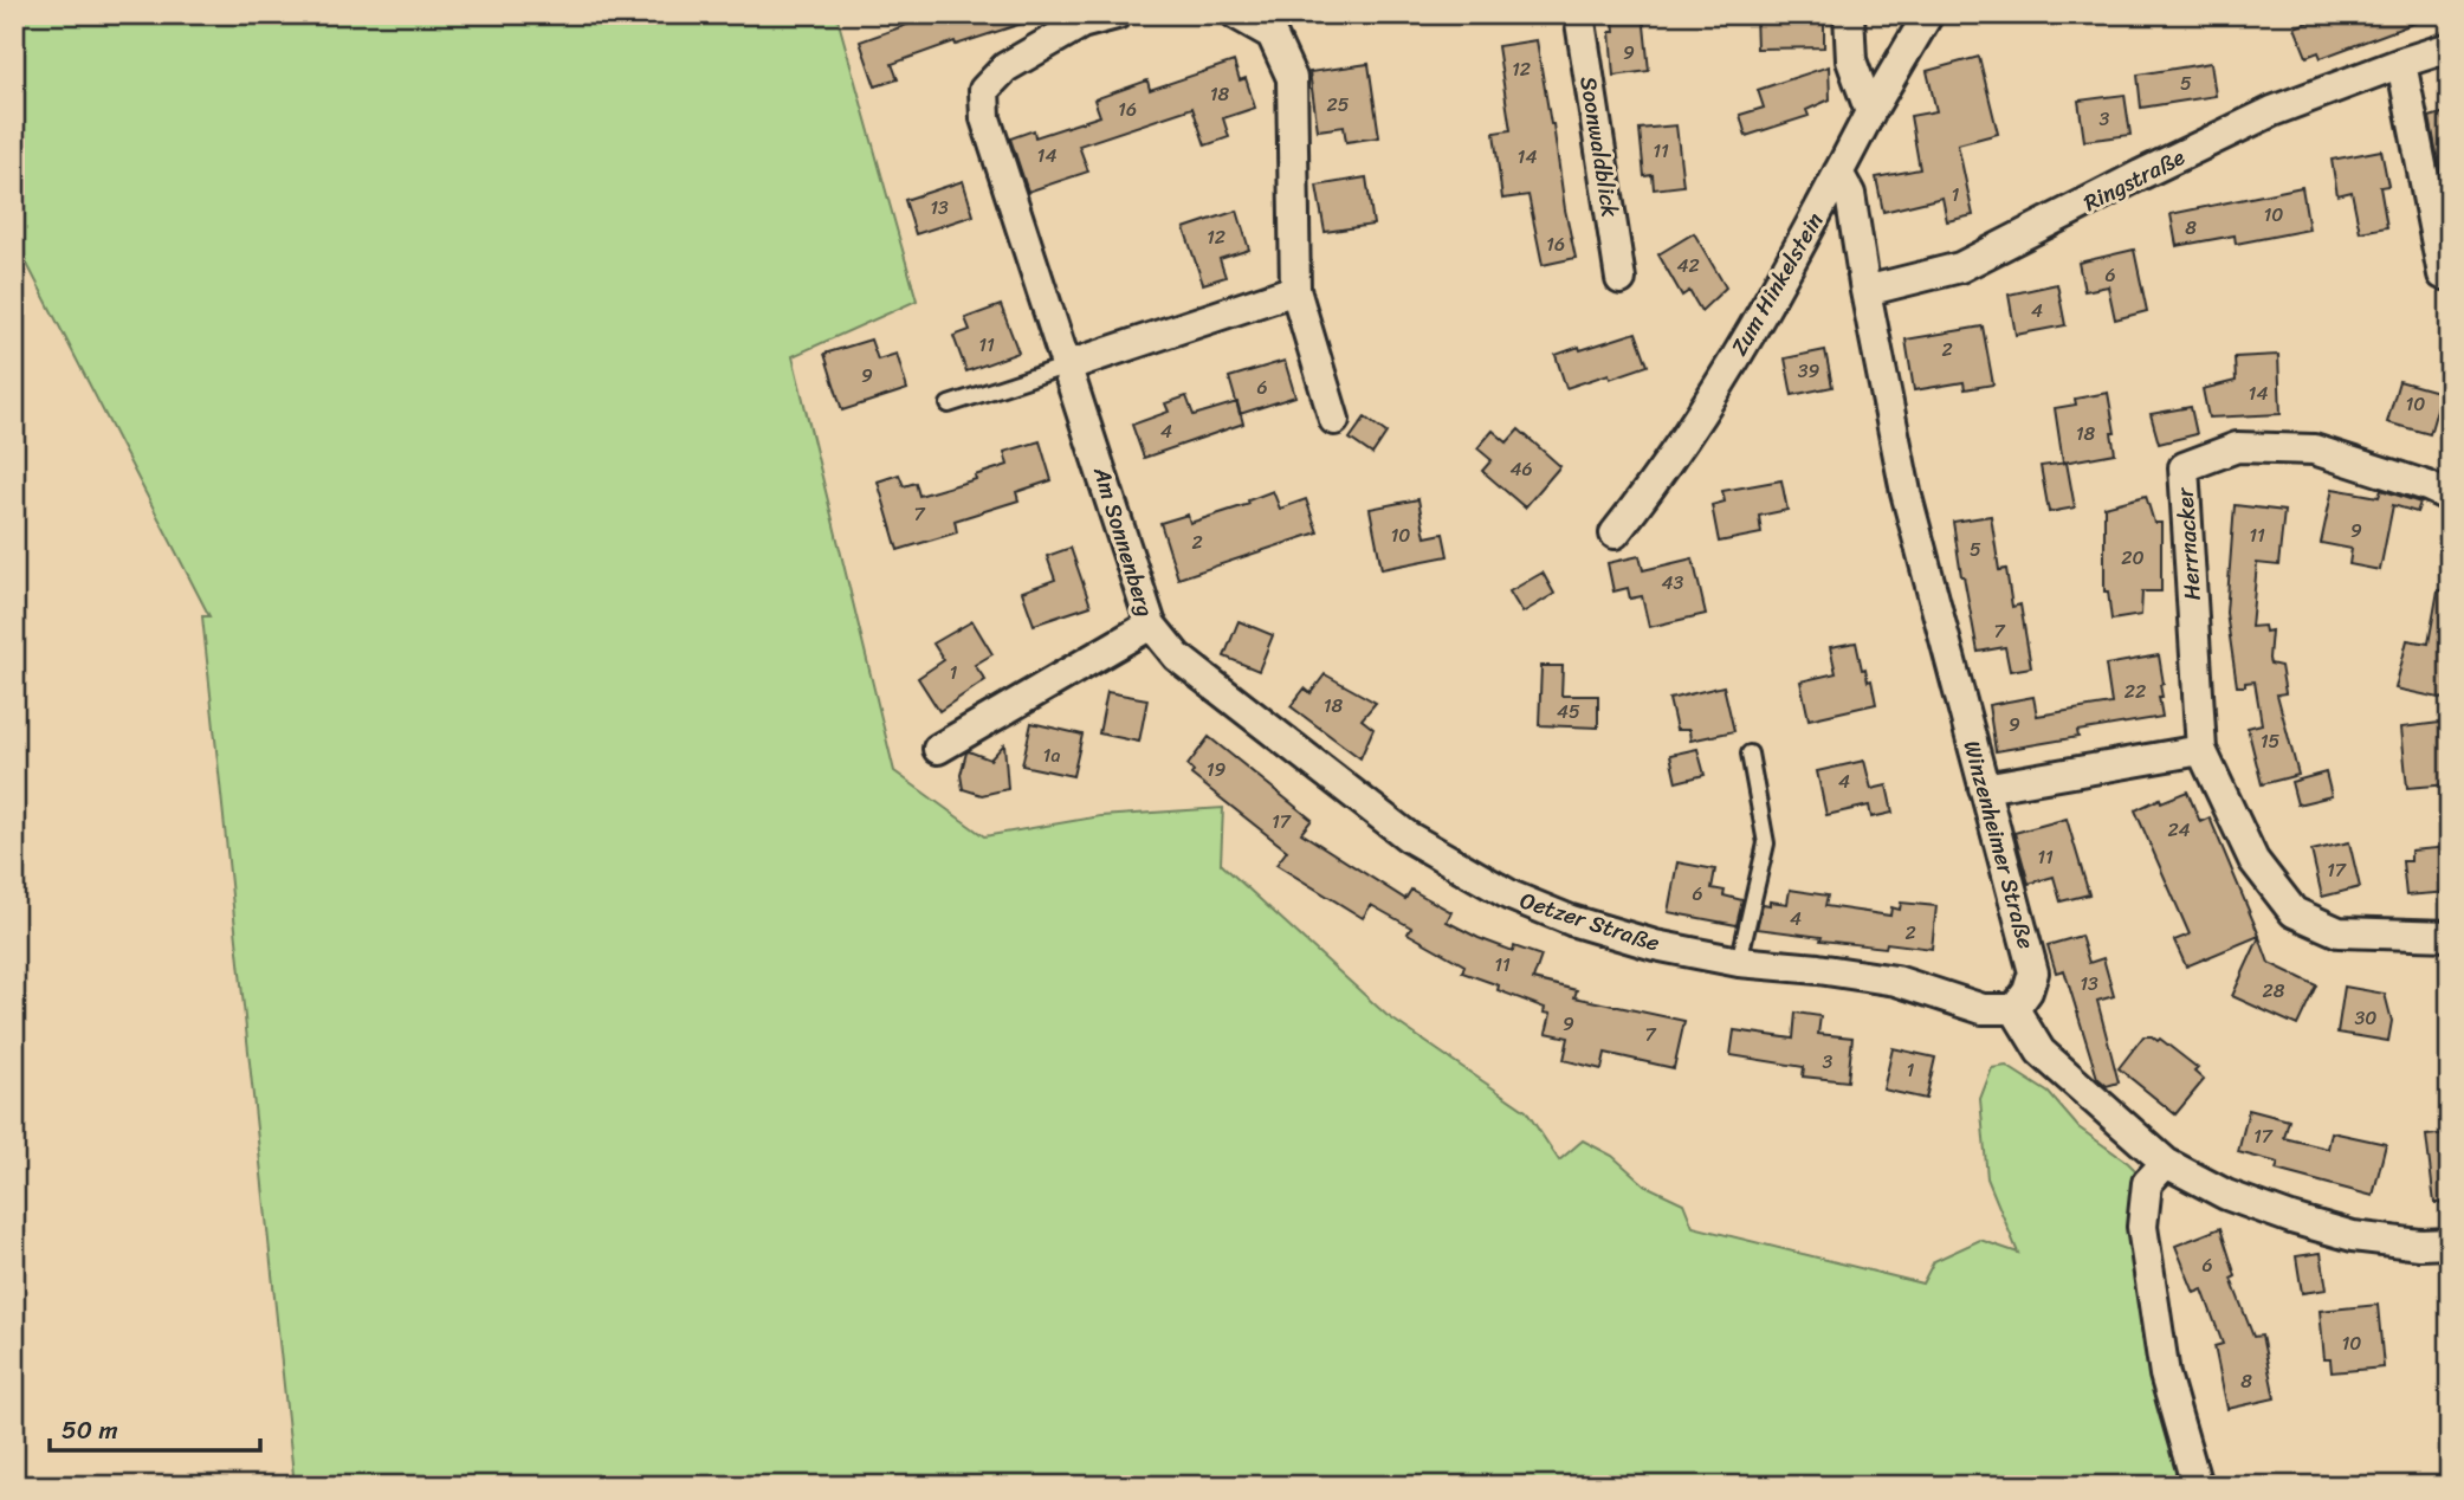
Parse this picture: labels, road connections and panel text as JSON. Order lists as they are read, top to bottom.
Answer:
{
  "streets": {
    "street": [
      "Soonwaldblick",
      "Ringstraße",
      "Zum Hinkelstein",
      "Am Sonnenberg",
      "Herrnacker",
      "Winzenheimer Straße",
      "Oetzer Straße"
    ]
  },
  "crossings": [
    ["Ringstraße", "Winzenheimer Straße"],
    ["Zum Hinkelstein", "Winzenheimer Straße"],
    ["Am Sonnenberg", "Oetzer Straße"],
    ["Winzenheimer Straße", "Oetzer Straße"]
  ],
  "house_numbers": [
    "9",
    "12",
    "5",
    "18",
    "25",
    "16",
    "3",
    "11",
    "14",
    "14",
    "1",
    "13",
    "10",
    "8",
    "12",
    "16",
    "42",
    "6",
    "4",
    "11",
    "2",
    "39",
    "9",
    "6",
    "14",
    "10",
    "4",
    "18",
    "46",
    "7",
    "9",
    "10",
    "11",
    "2",
    "5",
    "20",
    "43",
    "7",
    "1",
    "22",
    "18",
    "45",
    "9",
    "15",
    "1a",
    "19",
    "4",
    "17",
    "24",
    "11",
    "17",
    "6",
    "4",
    "2",
    "11",
    "13",
    "28",
    "30",
    "9",
    "7",
    "3",
    "1",
    "17",
    "6",
    "10",
    "8"
  ],
  "scale_bar": "50 m"
}
